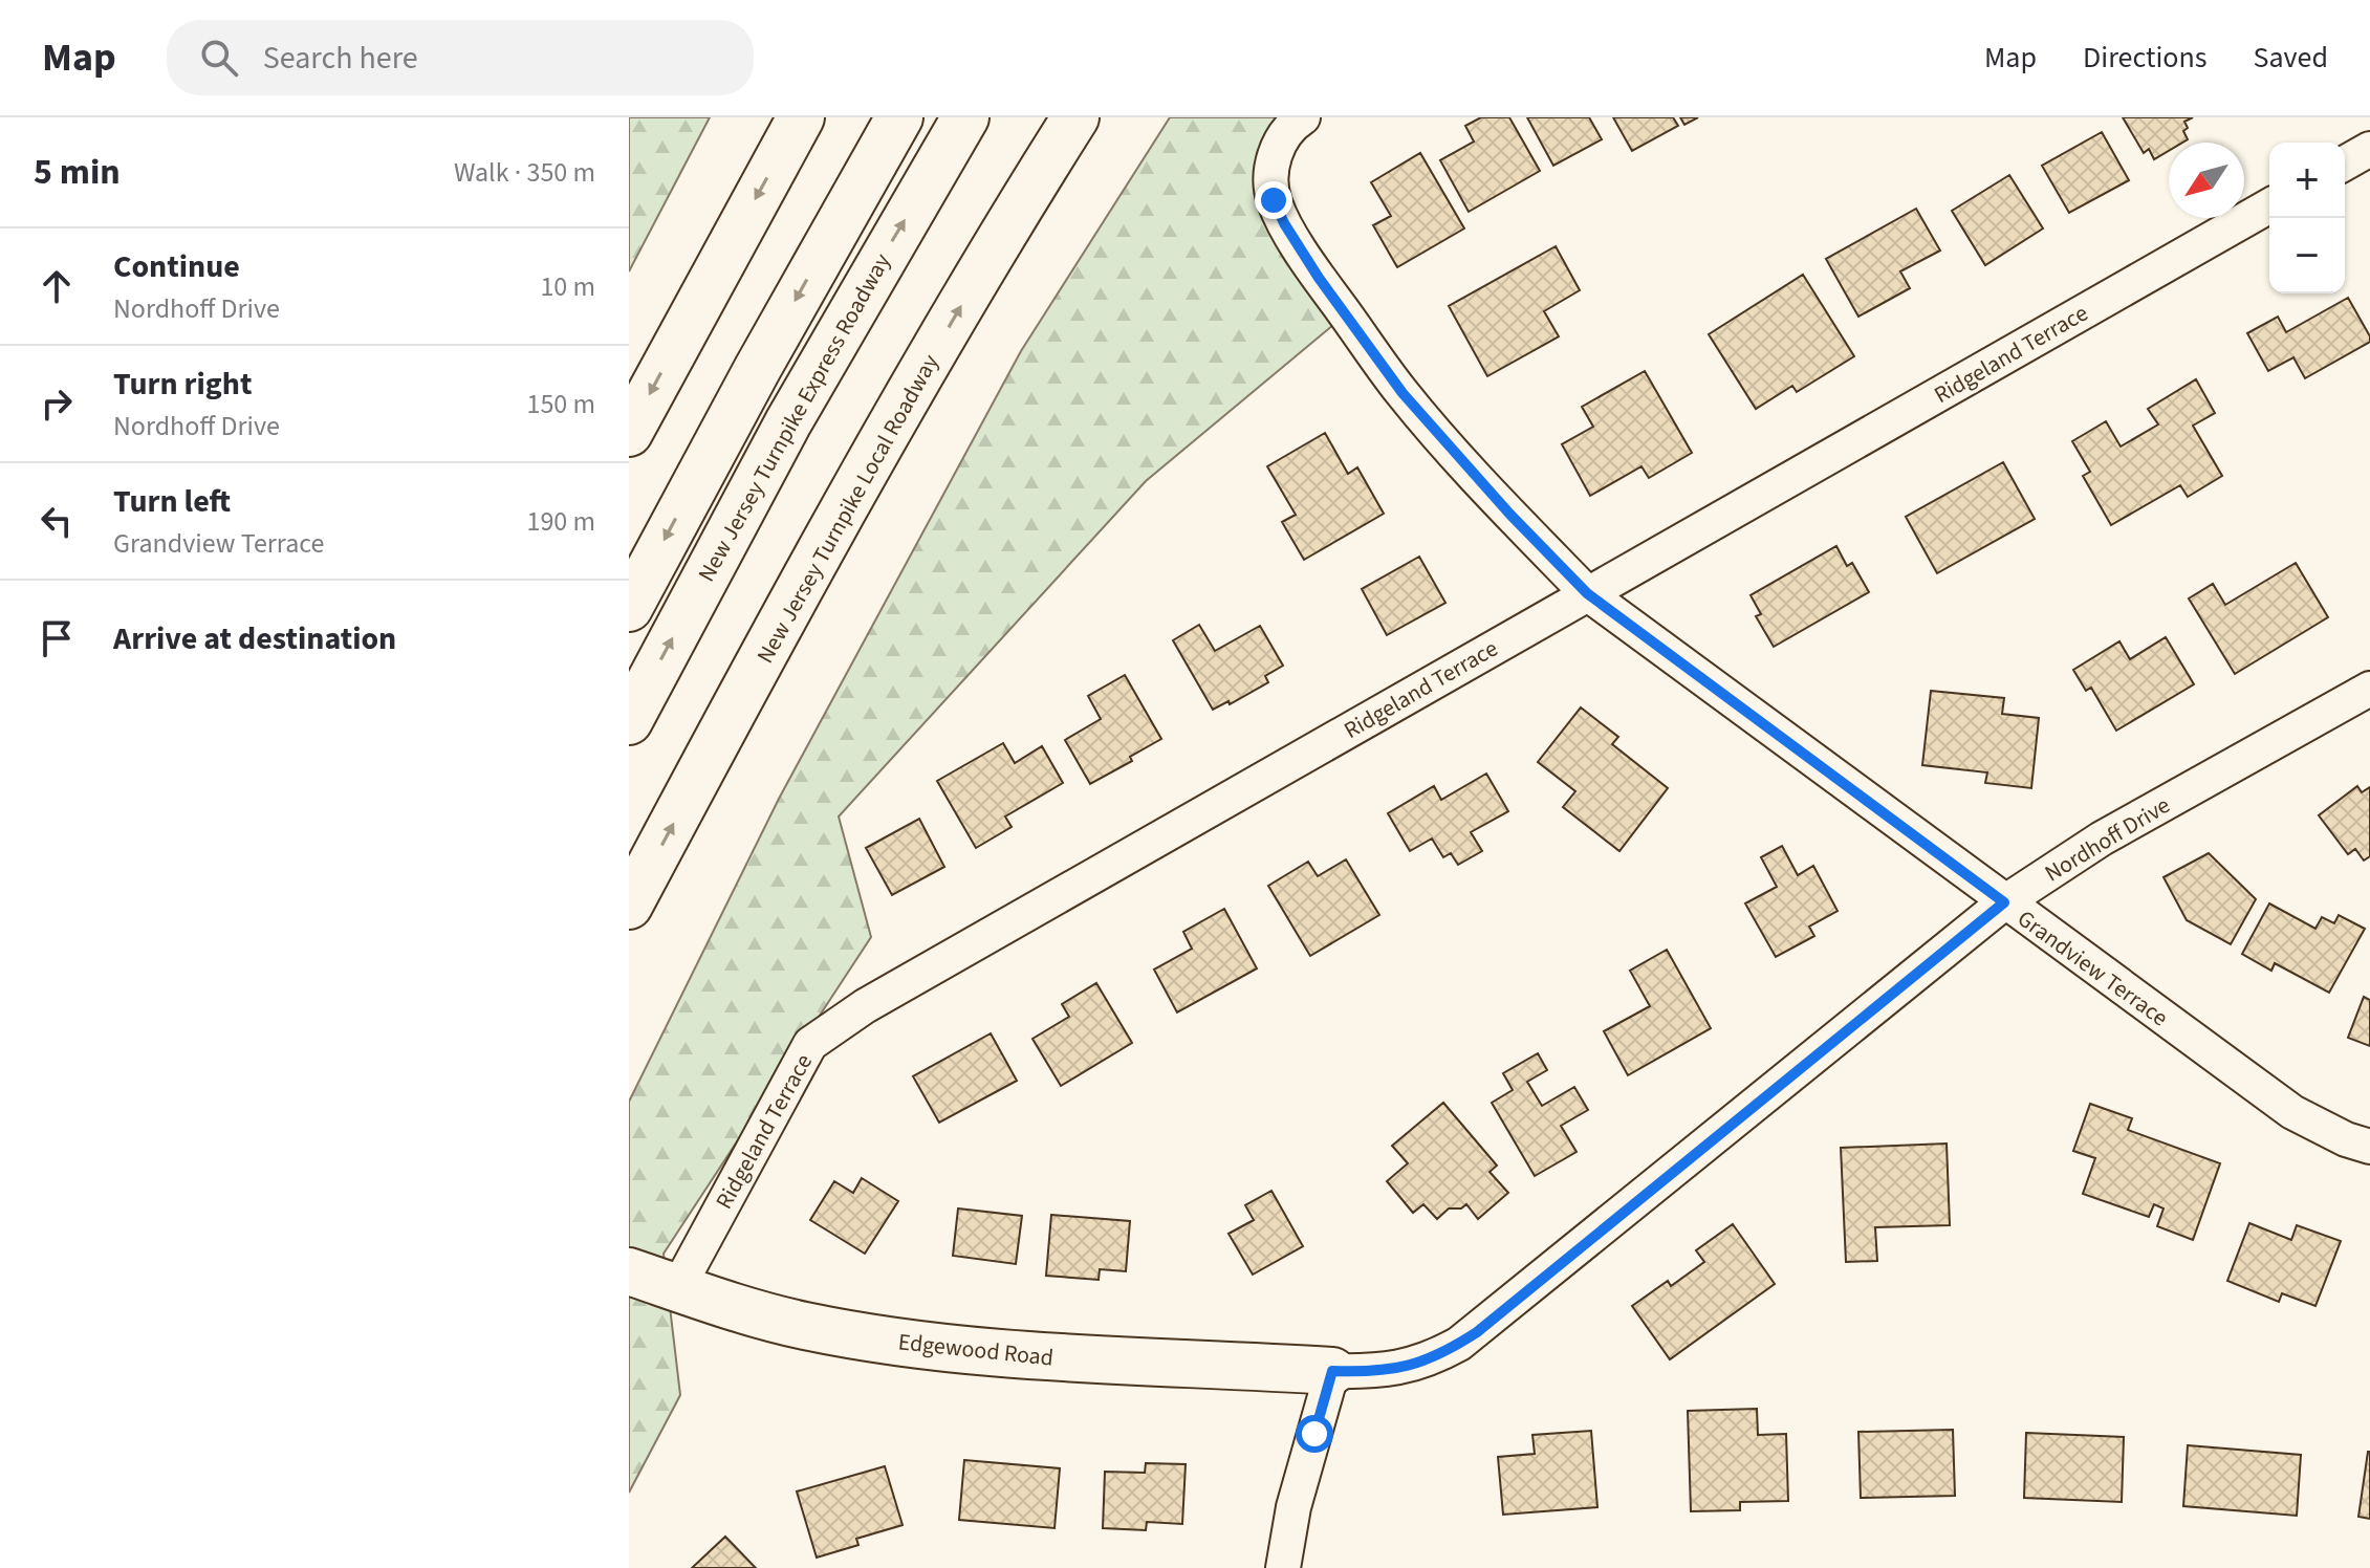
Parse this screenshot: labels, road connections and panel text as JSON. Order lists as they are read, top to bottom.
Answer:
{
  "streets": {
    "main road": ["New Jersey Turnpike Express Roadway", "New Jersey Turnpike Local Roadway", "Edgewood Road"],
    "street": ["Ridgeland Terrace", "Nordhoff Drive", "Grandview Terrace"]
  },
  "crossings": [
    ["Ridgeland Terrace", "Grandview Terrace"],
    ["Ridgeland Terrace", "Edgewood Road"],
    ["Nordhoff Drive", "Grandview Terrace"],
    ["Nordhoff Drive", "Edgewood Road"]
  ],
  "north": "bottom left",
  "page": {
    "header": "Map",
    "search": "Search here",
    "nav": ["Map", "Directions", "Saved"],
    "heading": ["5 min", "Walk · 350 m"],
    "map_buttons": ["+", "−"],
    "list": [
      ["Continue", "Nordhoff Drive", "10 m"],
      ["Turn right", "Nordhoff Drive", "150 m"],
      ["Turn left", "Grandview Terrace", "190 m"],
      "Arrive at destination"
    ]
  }
}
